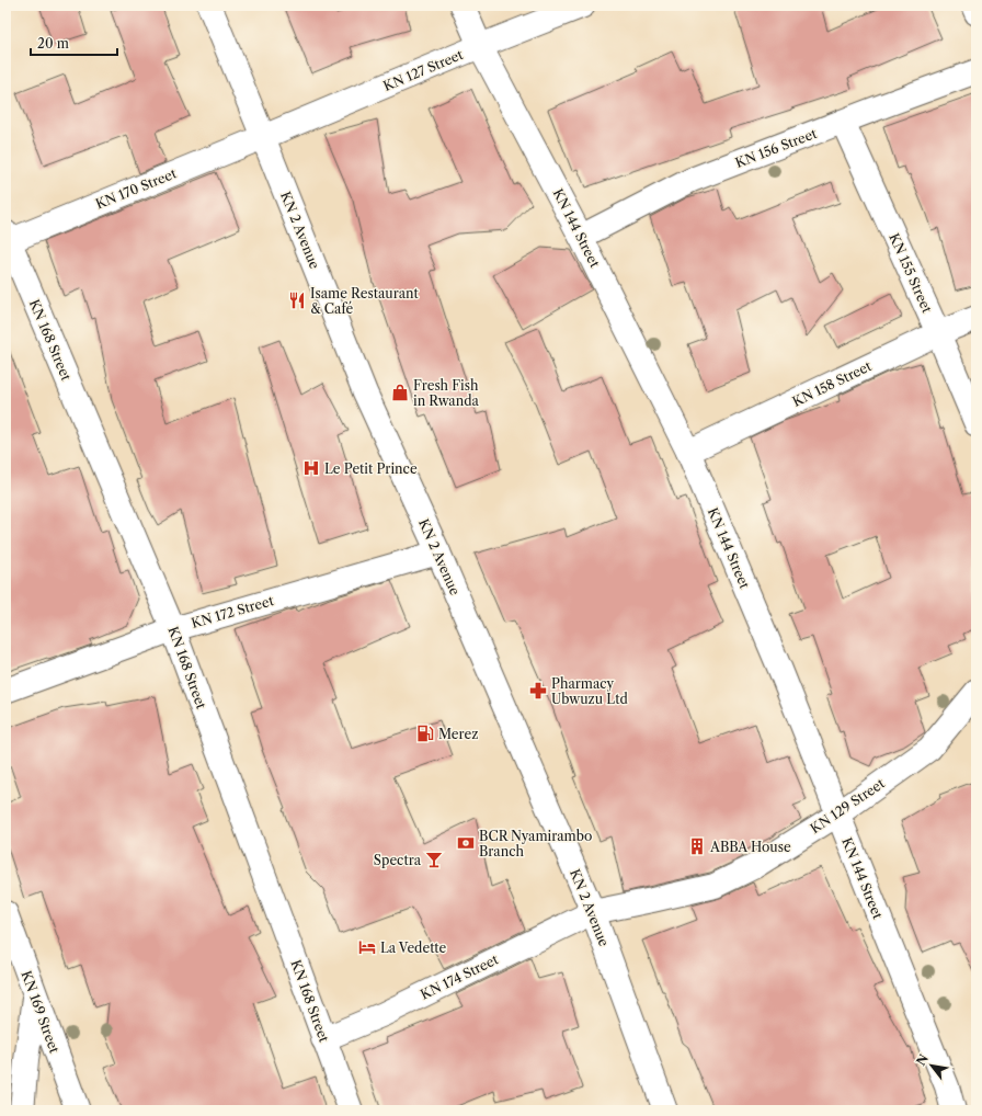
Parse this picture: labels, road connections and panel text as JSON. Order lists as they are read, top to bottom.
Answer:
{
  "streets": {
    "street": [
      "KN 127 Street",
      "KN 156 Street",
      "KN 170 Street",
      "KN 144 Street",
      "KN 2 Avenue",
      "KN 155 Street",
      "KN 168 Street",
      "KN 158 Street",
      "KN 172 Street",
      "KN 129 Street",
      "KN 174 Street",
      "KN 169 Street"
    ]
  },
  "crossings": [
    ["KN 127 Street", "KN 170 Street"],
    ["KN 127 Street", "KN 144 Street"],
    ["KN 127 Street", "KN 2 Avenue"],
    ["KN 156 Street", "KN 144 Street"],
    ["KN 156 Street", "KN 155 Street"],
    ["KN 170 Street", "KN 2 Avenue"],
    ["KN 170 Street", "KN 168 Street"],
    ["KN 144 Street", "KN 158 Street"],
    ["KN 144 Street", "KN 129 Street"],
    ["KN 2 Avenue", "KN 172 Street"],
    ["KN 2 Avenue", "KN 129 Street"],
    ["KN 2 Avenue", "KN 174 Street"],
    ["KN 155 Street", "KN 158 Street"],
    ["KN 168 Street", "KN 172 Street"],
    ["KN 168 Street", "KN 174 Street"],
    ["KN 129 Street", "KN 174 Street"]
  ],
  "places": {
    "restaurant": ["Isame Restaurant & Café"],
    "shop": ["Fresh Fish in Rwanda"],
    "hospital": ["Le Petit Prince"],
    "pharmacy": ["Pharmacy Ubwuzu Ltd"],
    "fuel station": ["Merez"],
    "bank": ["BCR Nyamirambo Branch"],
    "building": ["ABBA House"],
    "bar": ["Spectra"],
    "hotel": ["La Vedette"]
  },
  "scale_bar": "20 m",
  "north": "top left"
}
